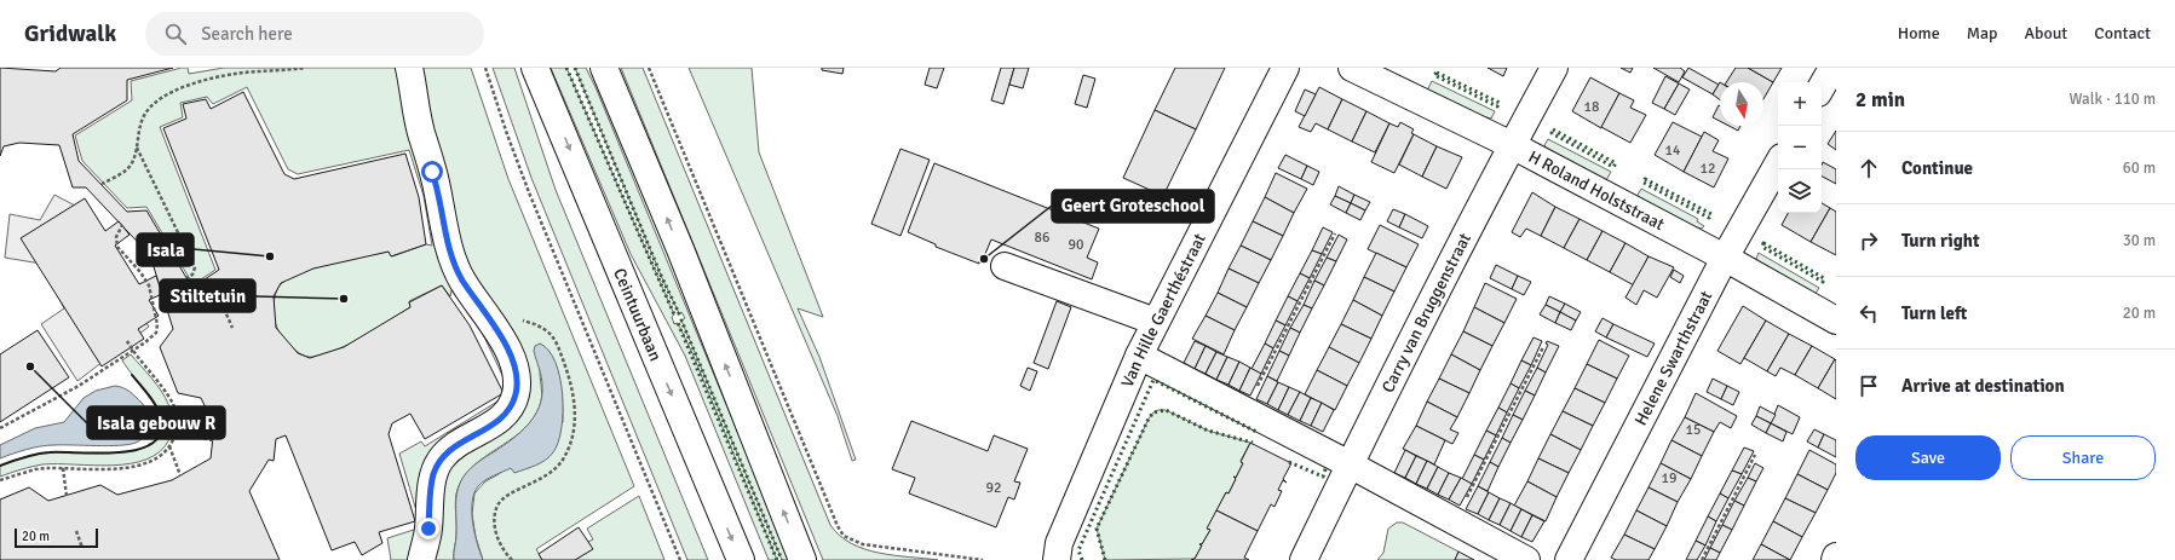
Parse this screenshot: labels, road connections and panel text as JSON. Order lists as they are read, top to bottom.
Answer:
{
  "streets": {
    "street": [
      "H Roland Holststraat",
      "Van Hille Gaerthéstraat",
      "Carry van Bruggenstraat",
      "Ceintuurbaan",
      "Helene Swarthstraat"
    ]
  },
  "crossings": [
    ["H Roland Holststraat", "Carry van Bruggenstraat"],
    ["H Roland Holststraat", "Helene Swarthstraat"]
  ],
  "places": [
    "Isala",
    "Geert Groteschool",
    "Stiltetuin",
    "Isala gebouw R"
  ],
  "house_numbers": [
    "18",
    "14",
    "12",
    "86",
    "90",
    "15",
    "19",
    "92"
  ],
  "scale_bar": "20 m",
  "north": "bottom",
  "page": {
    "header": "Gridwalk",
    "search": "Search here",
    "nav": [
      "Home",
      "Map",
      "About",
      "Contact"
    ],
    "heading": ["2 min", "Walk · 110 m"],
    "map_buttons": ["+", "−"],
    "list": [
      ["Continue", "60 m"],
      ["Turn right", "30 m"],
      ["Turn left", "20 m"],
      "Arrive at destination"
    ],
    "buttons": ["Save", "Share"],
    "scale": "20 m"
  }
}
